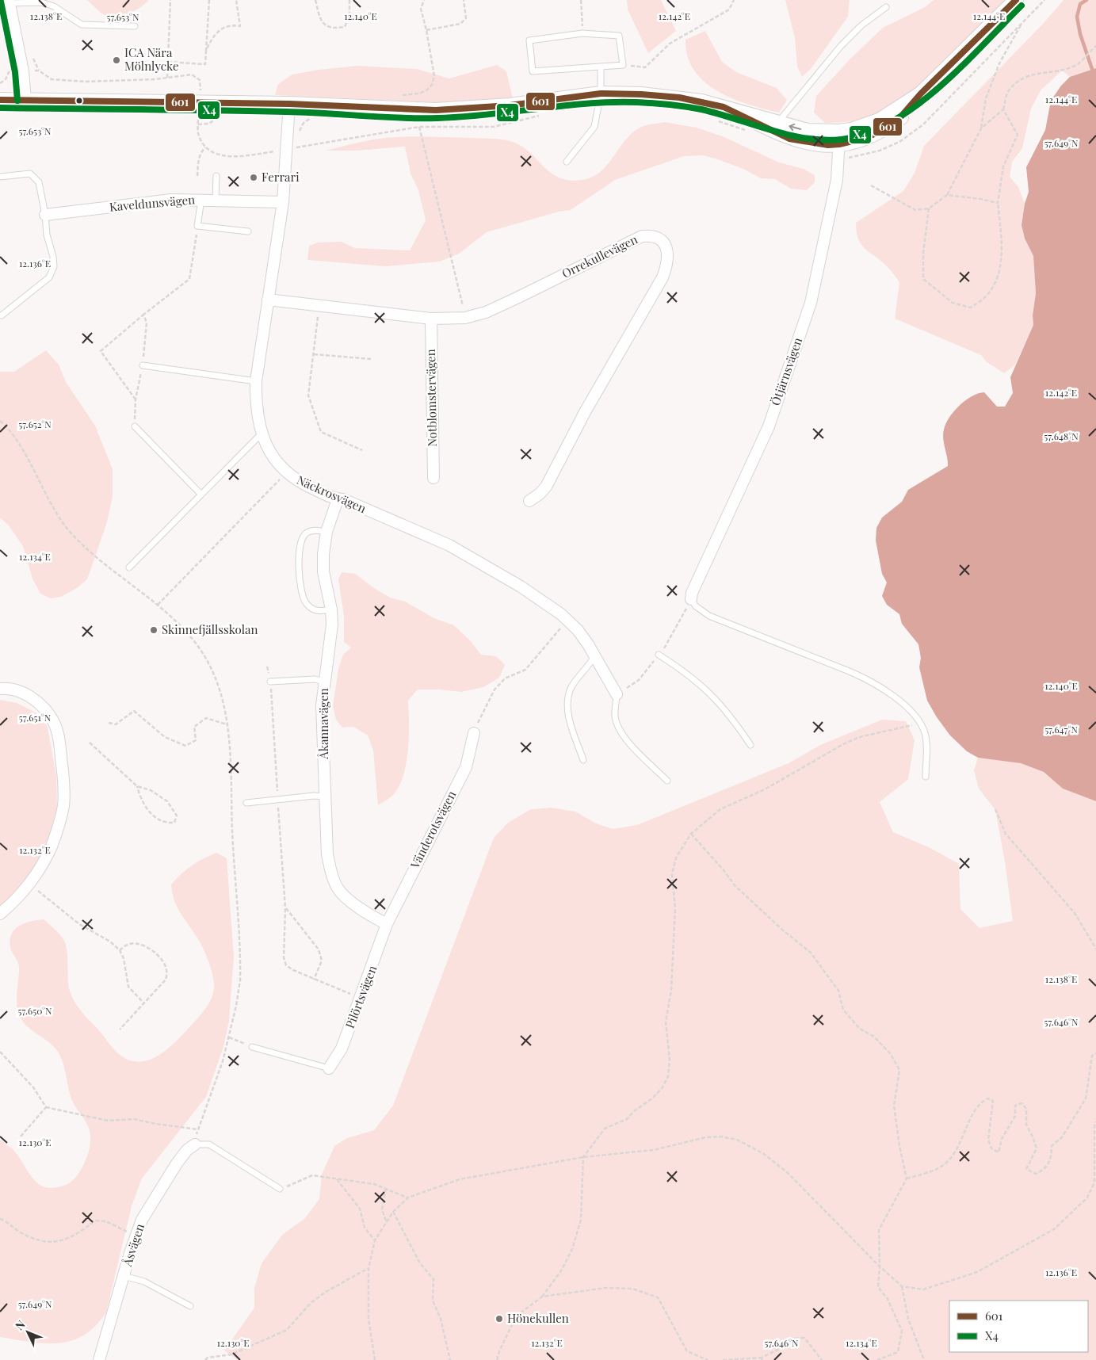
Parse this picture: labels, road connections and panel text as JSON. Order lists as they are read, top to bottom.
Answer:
{
  "streets": {
    "street": [
      "Kaveldunsvägen",
      "Orrekullevägen",
      "Ötjärnsvägen",
      "Notblomstervägen",
      "Näckrosvägen",
      "Åkannavägen",
      "Vänderotsvägen",
      "Pilörtsvägen",
      "Åsvägen"
    ]
  },
  "crossings": [
    ["Kaveldunsvägen", "Näckrosvägen"],
    ["Orrekullevägen", "Notblomstervägen"],
    ["Orrekullevägen", "Näckrosvägen"],
    ["Näckrosvägen", "Åkannavägen"],
    ["Åkannavägen", "Vänderotsvägen"],
    ["Åkannavägen", "Pilörtsvägen"],
    ["Vänderotsvägen", "Pilörtsvägen"]
  ],
  "places": [
    "ICA Nära Mölnlycke",
    "Ferrari",
    "Skinnefjällsskolan",
    "Hönekullen"
  ],
  "lines": ["transit line 601", "transit line X4"],
  "legend": ["601", "X4"],
  "north": "top left",
  "coordinates": [
    "12.138°E",
    "12.140°E",
    "12.142°E",
    "12.144°E",
    "57.653°N",
    "57.649°N",
    "12.136°E",
    "57.652°N",
    "57.648°N",
    "12.134°E",
    "57.651°N",
    "57.647°N",
    "12.132°E",
    "57.650°N",
    "57.646°N",
    "12.130°E"
  ]
}
